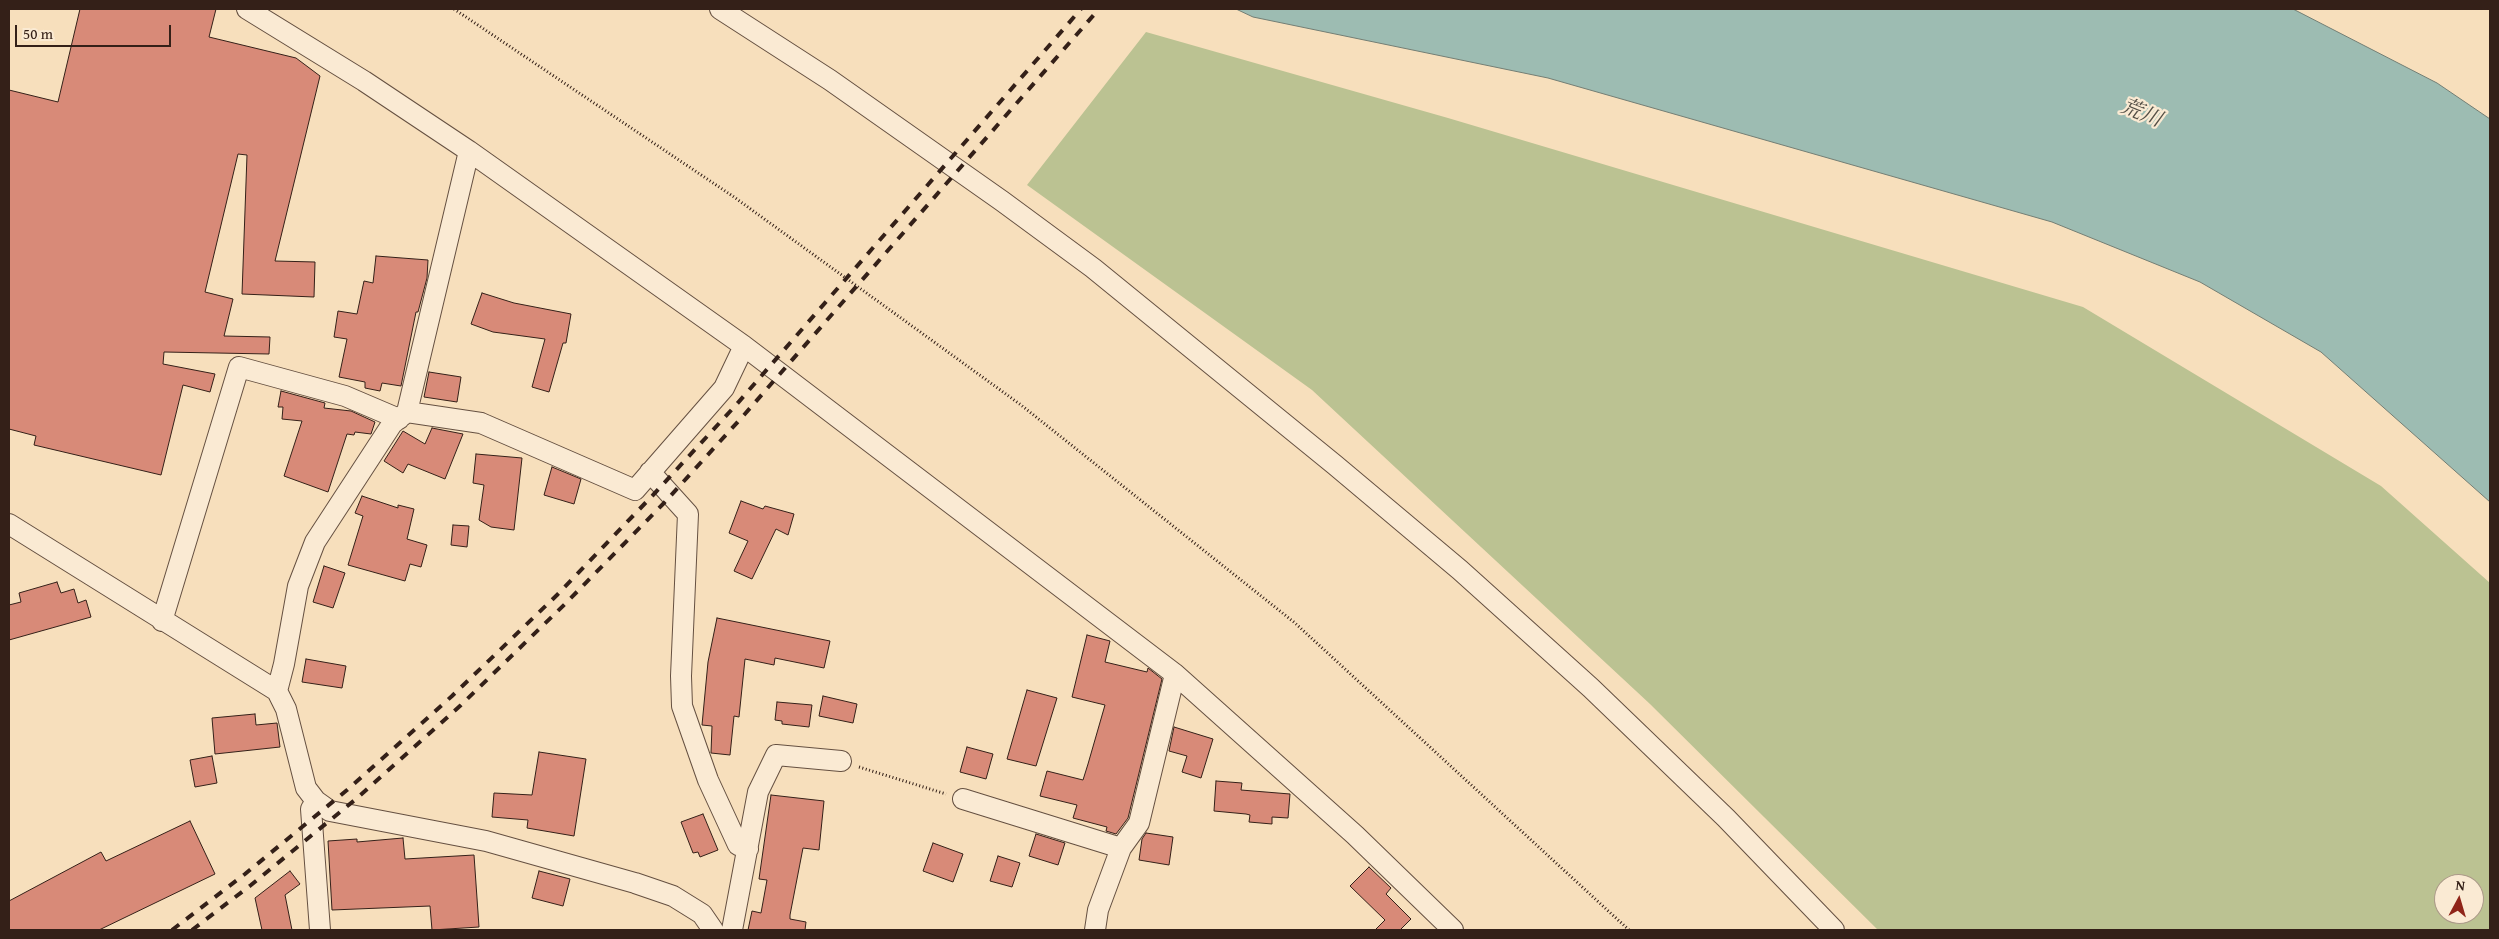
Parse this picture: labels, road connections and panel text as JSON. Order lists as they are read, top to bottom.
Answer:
{
  "water": ["荒川"],
  "scale_bar": "50 m",
  "north": "top"
}
